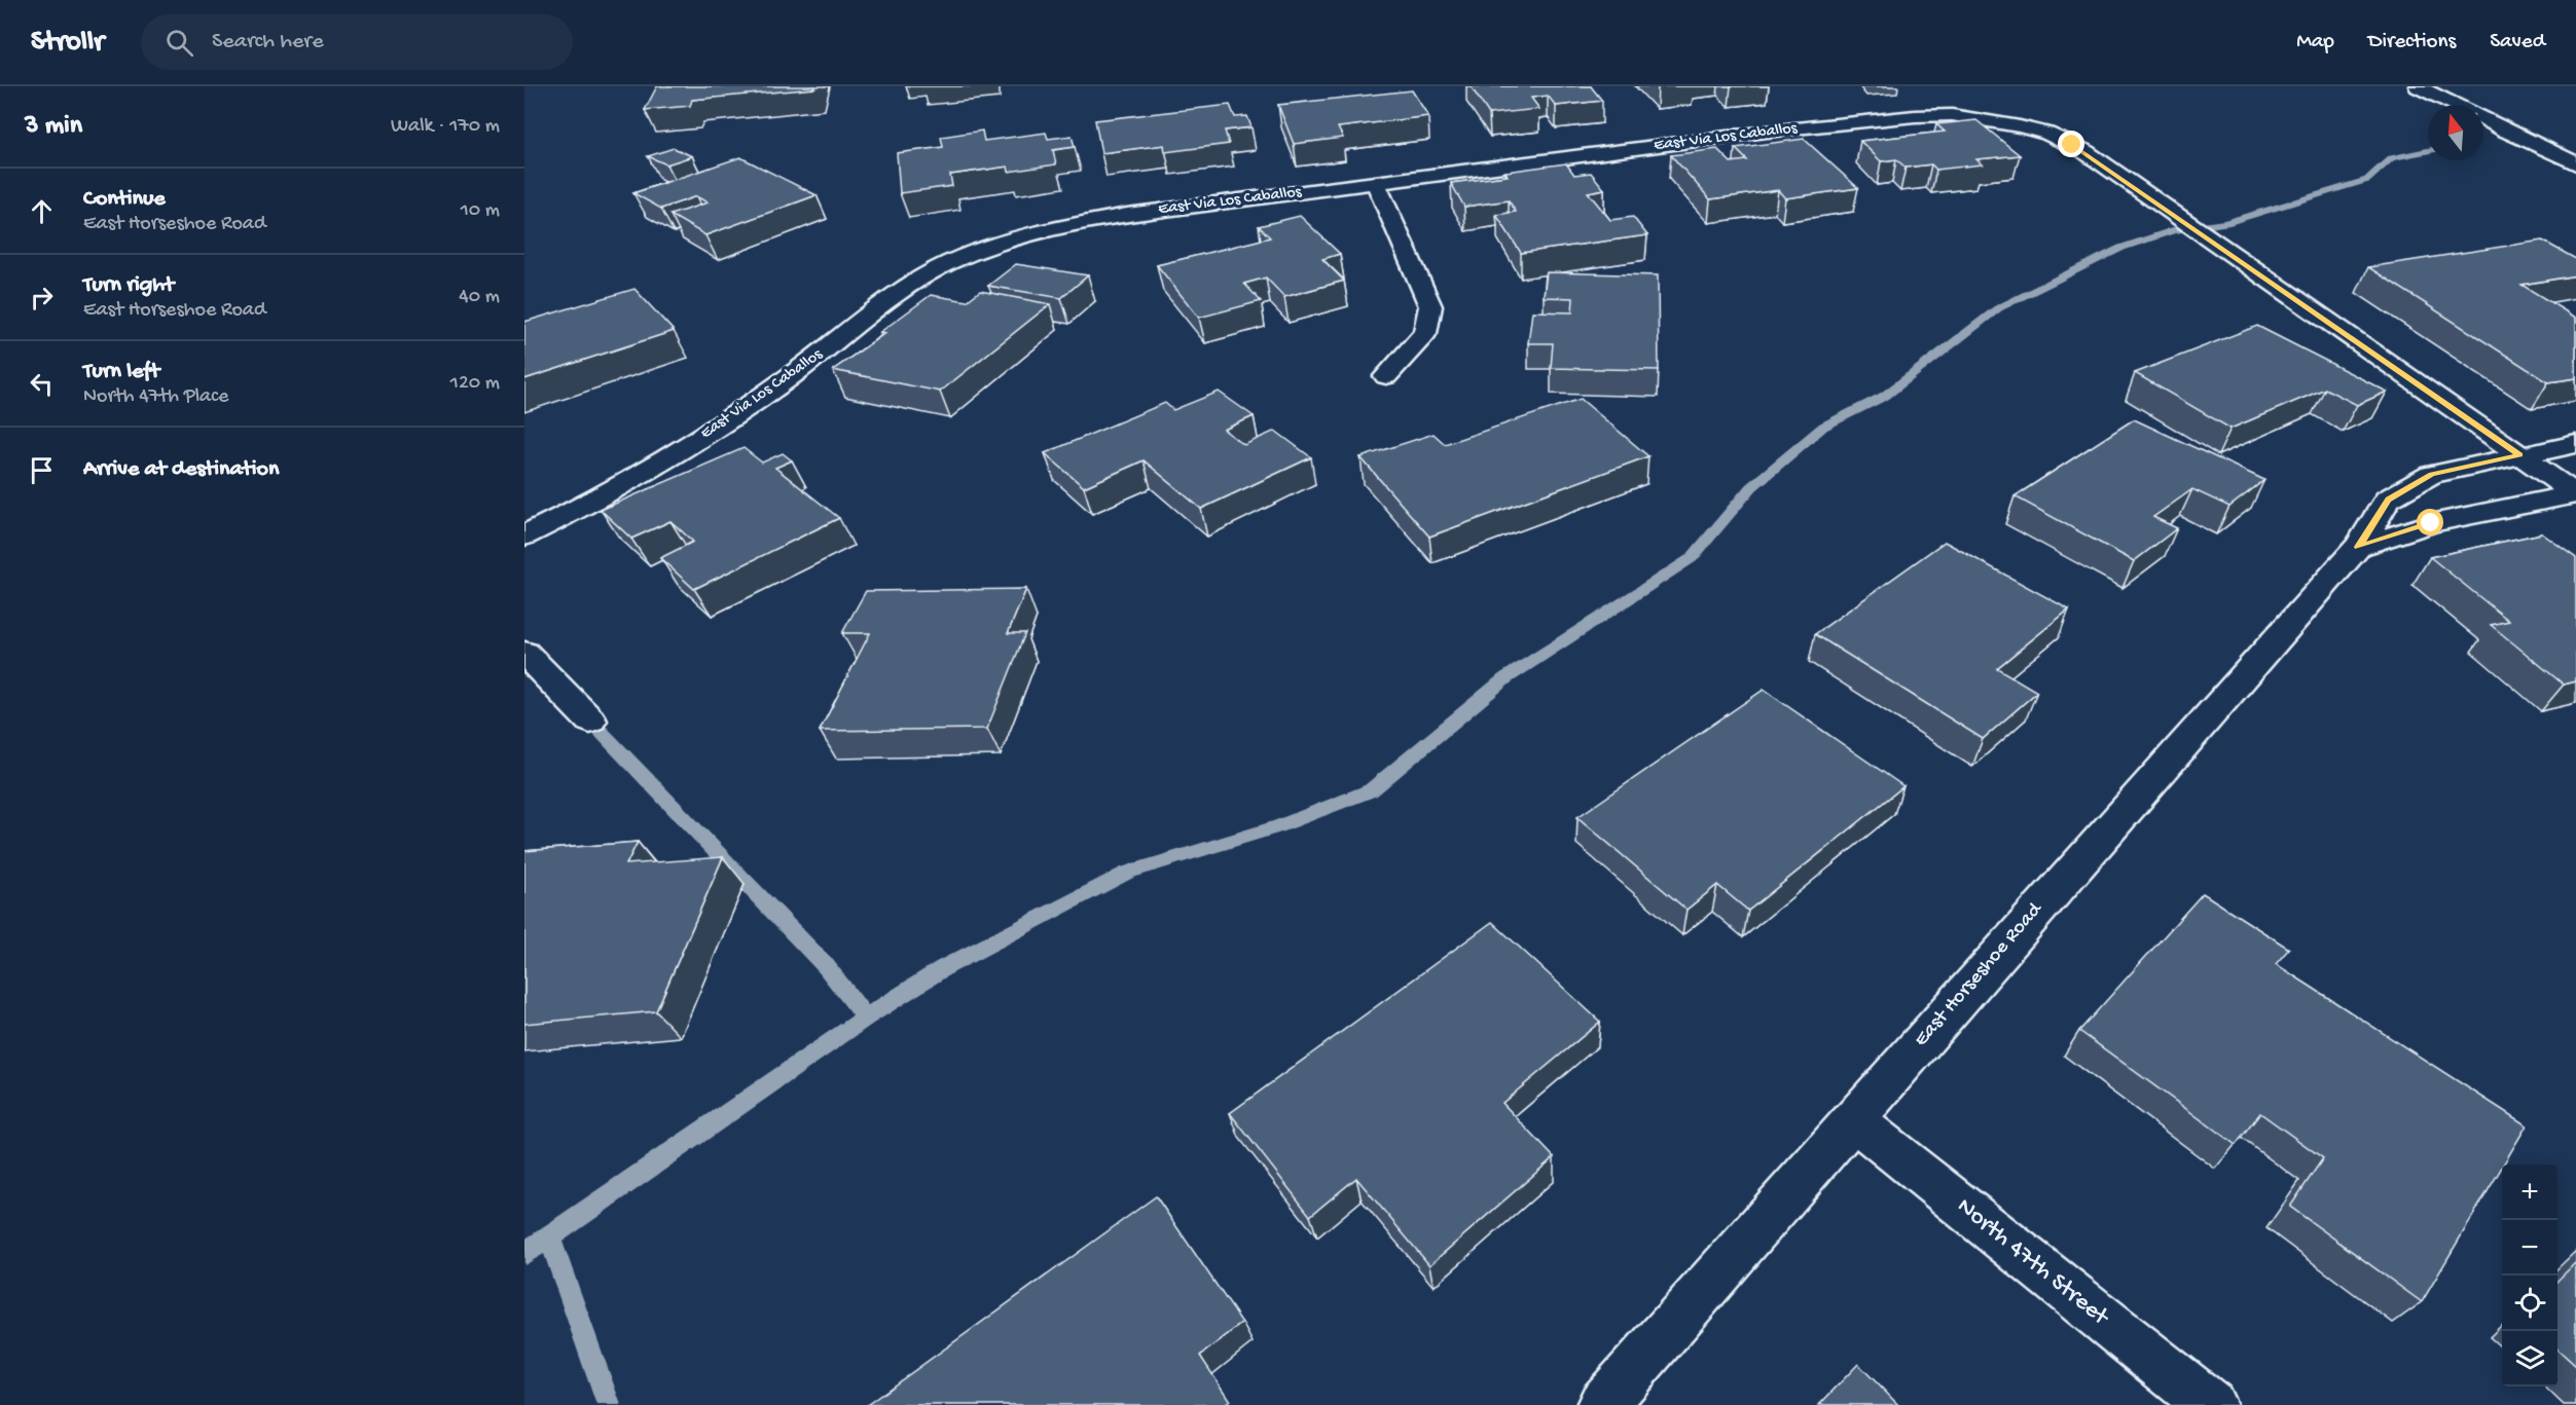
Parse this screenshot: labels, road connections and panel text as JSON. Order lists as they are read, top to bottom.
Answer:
{
  "streets": {
    "street": ["East Via Los Caballos", "East Horseshoe Road", "North 47th Street"]
  },
  "crossings": [
    ["East Via Los Caballos", "East Horseshoe Road"],
    ["East Horseshoe Road", "North 47th Street"]
  ],
  "north": "top",
  "page": {
    "header": "Strollr",
    "search": "Search here",
    "nav": ["Map", "Directions", "Saved"],
    "heading": ["3 min", "Walk · 170 m"],
    "list": [
      ["Continue", "East Horseshoe Road", "10 m"],
      ["Turn right", "East Horseshoe Road", "40 m"],
      ["Turn left", "North 47th Place", "120 m"],
      "Arrive at destination"
    ],
    "map_buttons": ["+", "−"]
  }
}
